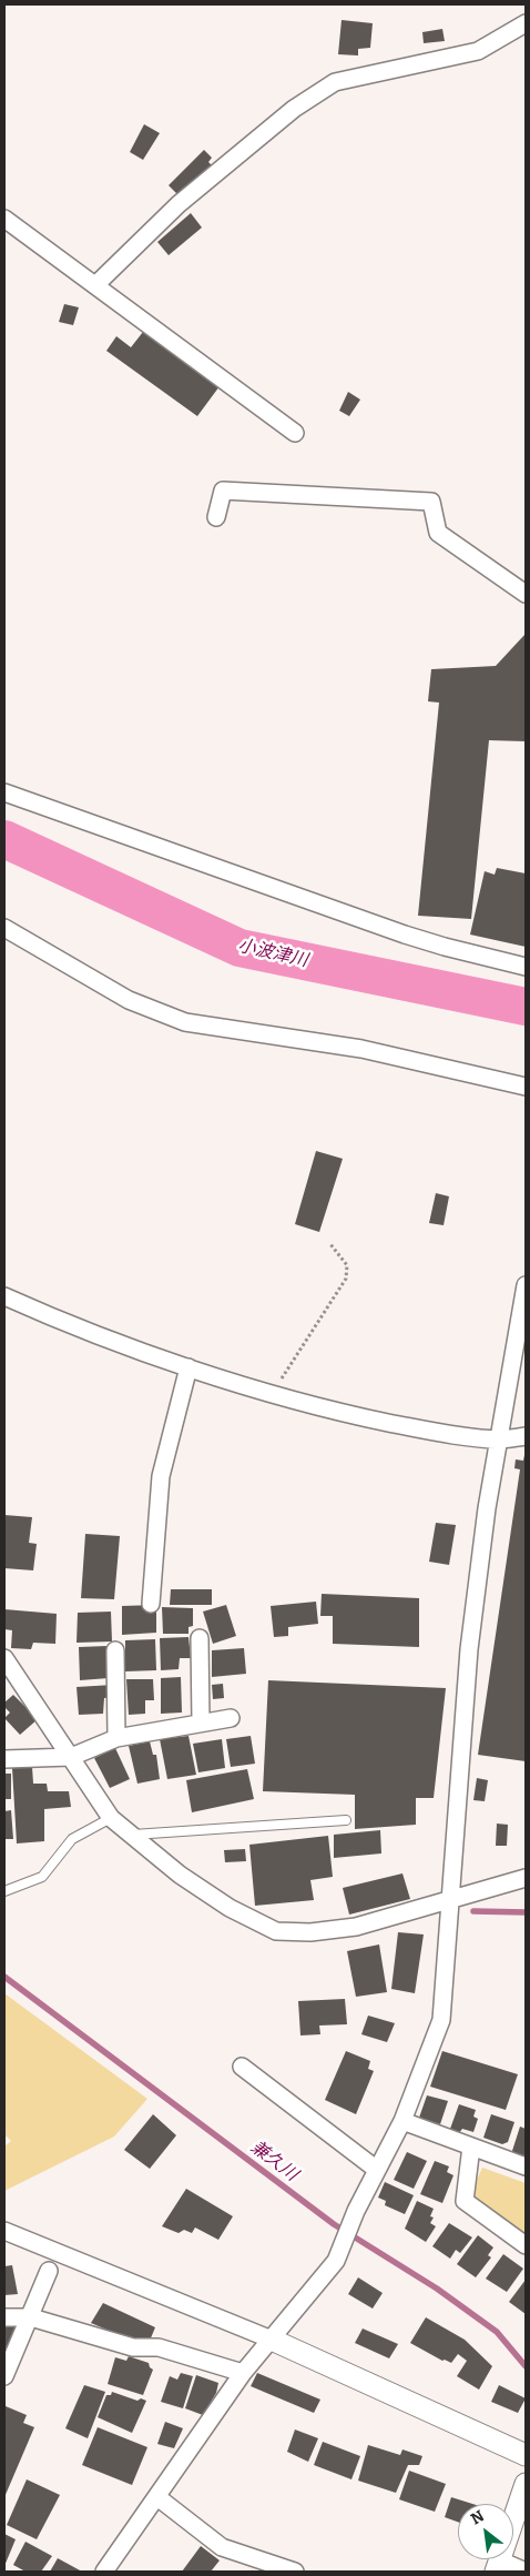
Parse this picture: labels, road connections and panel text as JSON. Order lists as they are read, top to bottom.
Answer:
{
  "water": ["小波津川", "兼久川"],
  "north": "top left"
}
